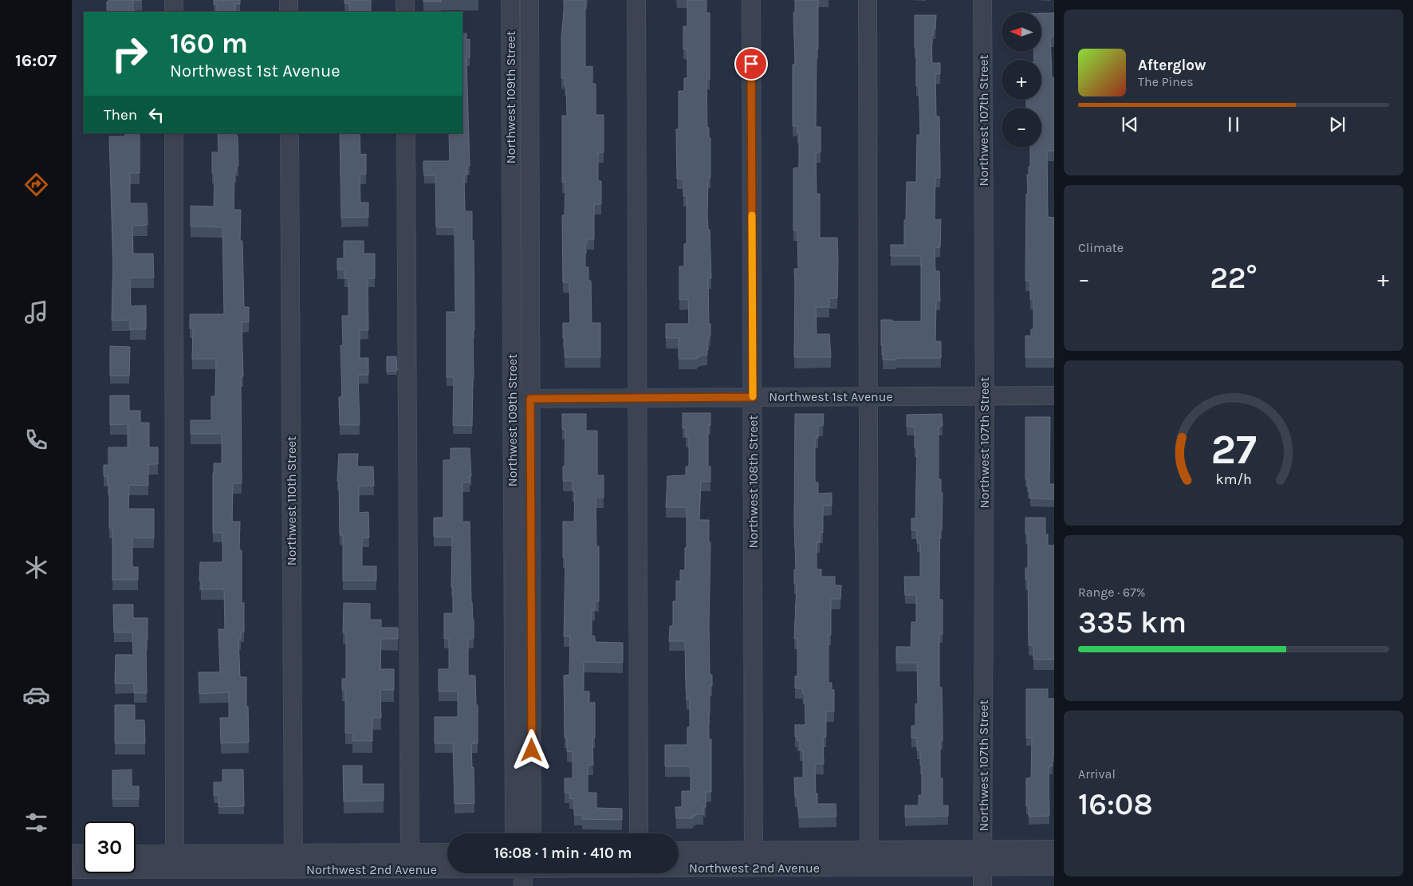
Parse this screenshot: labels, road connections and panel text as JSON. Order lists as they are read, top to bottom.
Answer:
{
  "streets": {
    "street": [
      "Northwest 109th Street",
      "Northwest 107th Street",
      "Northwest 1st Avenue",
      "Northwest 108th Street",
      "Northwest 110th Street",
      "Northwest 2nd Avenue"
    ]
  },
  "crossings": [
    ["Northwest 109th Street", "Northwest 1st Avenue"],
    ["Northwest 107th Street", "Northwest 1st Avenue"],
    ["Northwest 107th Street", "Northwest 2nd Avenue"],
    ["Northwest 1st Avenue", "Northwest 108th Street"],
    ["Northwest 108th Street", "Northwest 2nd Avenue"],
    ["Northwest 110th Street", "Northwest 2nd Avenue"]
  ],
  "north": "left",
  "page": {
    "tabs": "16:07",
    "map_buttons": ["+", "−"],
    "turn": ["160 m", "Northwest 1st Avenue"],
    "song": ["Afterglow", "The Pines"],
    "then": "Then",
    "tile": [
      "Climate",
      ["Range · 67%", "335 km"],
      ["Arrival", "16:08"]
    ],
    "heat": ["−", "22°", "+"],
    "limit": "30",
    "trip": "16:08 · 1 min · 410 m",
    "gauge": ["27", "km/h"]
  }
}
